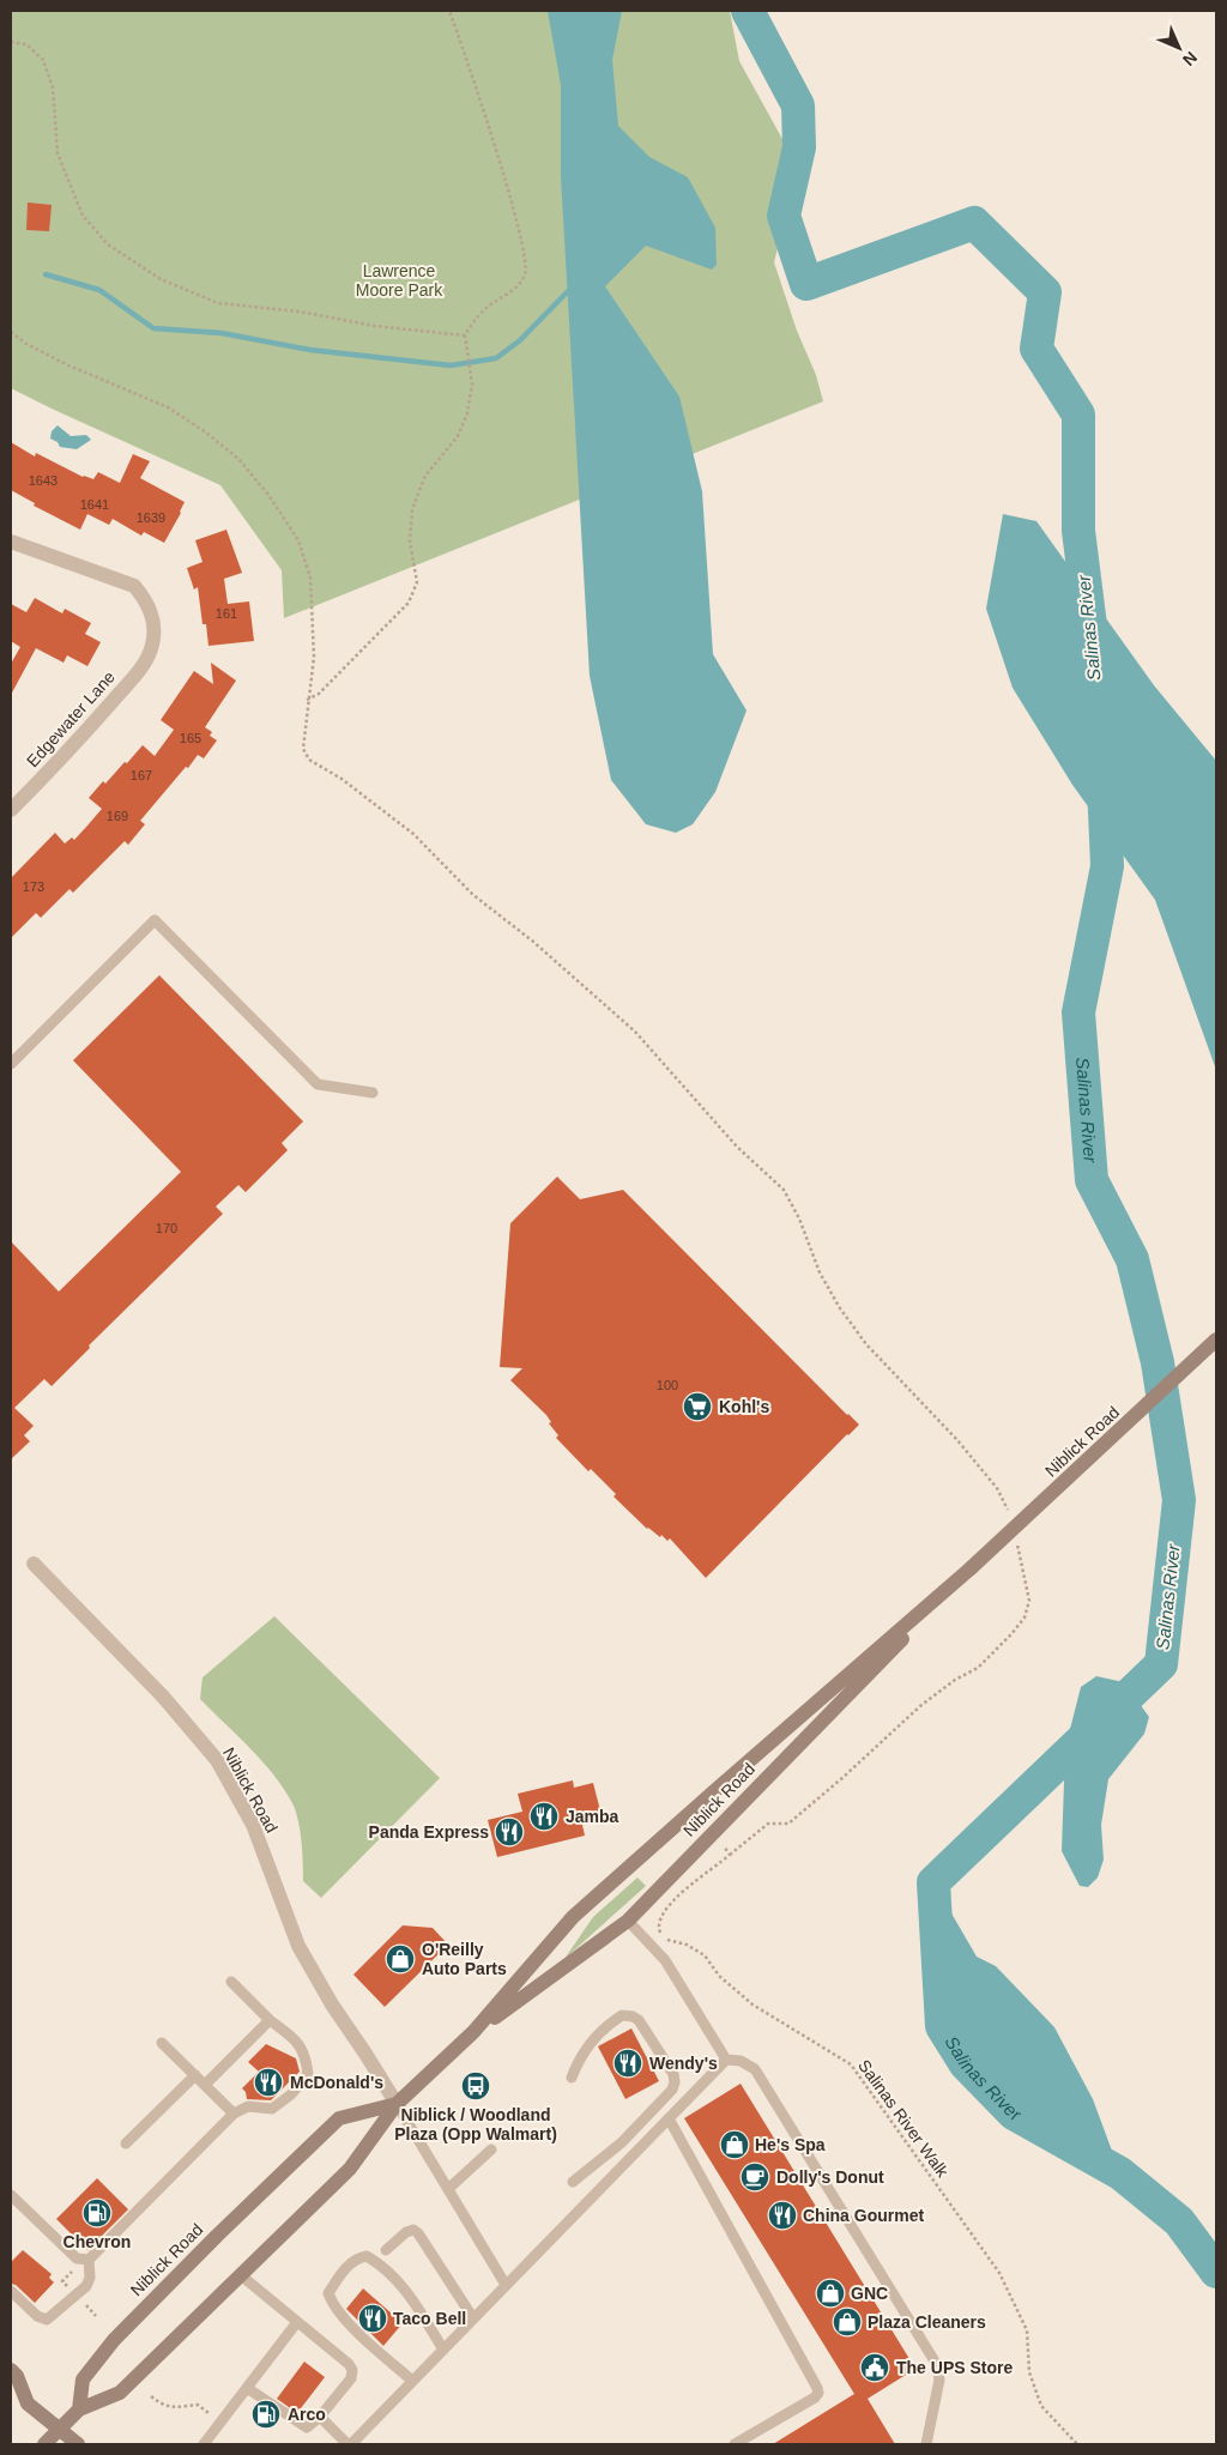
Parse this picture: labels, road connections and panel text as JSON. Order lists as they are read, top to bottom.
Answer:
{
  "streets": {
    "main road": ["Niblick Road"],
    "street": ["Edgewater Lane"],
    "path": ["Salinas River Walk"]
  },
  "water": ["Salinas River"],
  "parks": ["Lawrence Moore Park"],
  "places": {
    "supermarket": ["Kohl's"],
    "restaurant": [
      "Jamba",
      "Panda Express",
      "Wendy's",
      "McDonald's",
      "China Gourmet",
      "Taco Bell"
    ],
    "shop": [
      "O'Reilly Auto Parts",
      "He's Spa",
      "GNC",
      "Plaza Cleaners"
    ],
    "bus stop": ["Niblick / Woodland Plaza (Opp Walmart)"],
    "cafe": ["Dolly's Donut"],
    "fuel station": ["Chevron", "Arco"],
    "public building": ["The UPS Store"]
  },
  "house_numbers": [
    "1643",
    "1641",
    "1639",
    "161",
    "165",
    "167",
    "169",
    "173",
    "170",
    "100"
  ],
  "north": "bottom right"
}
